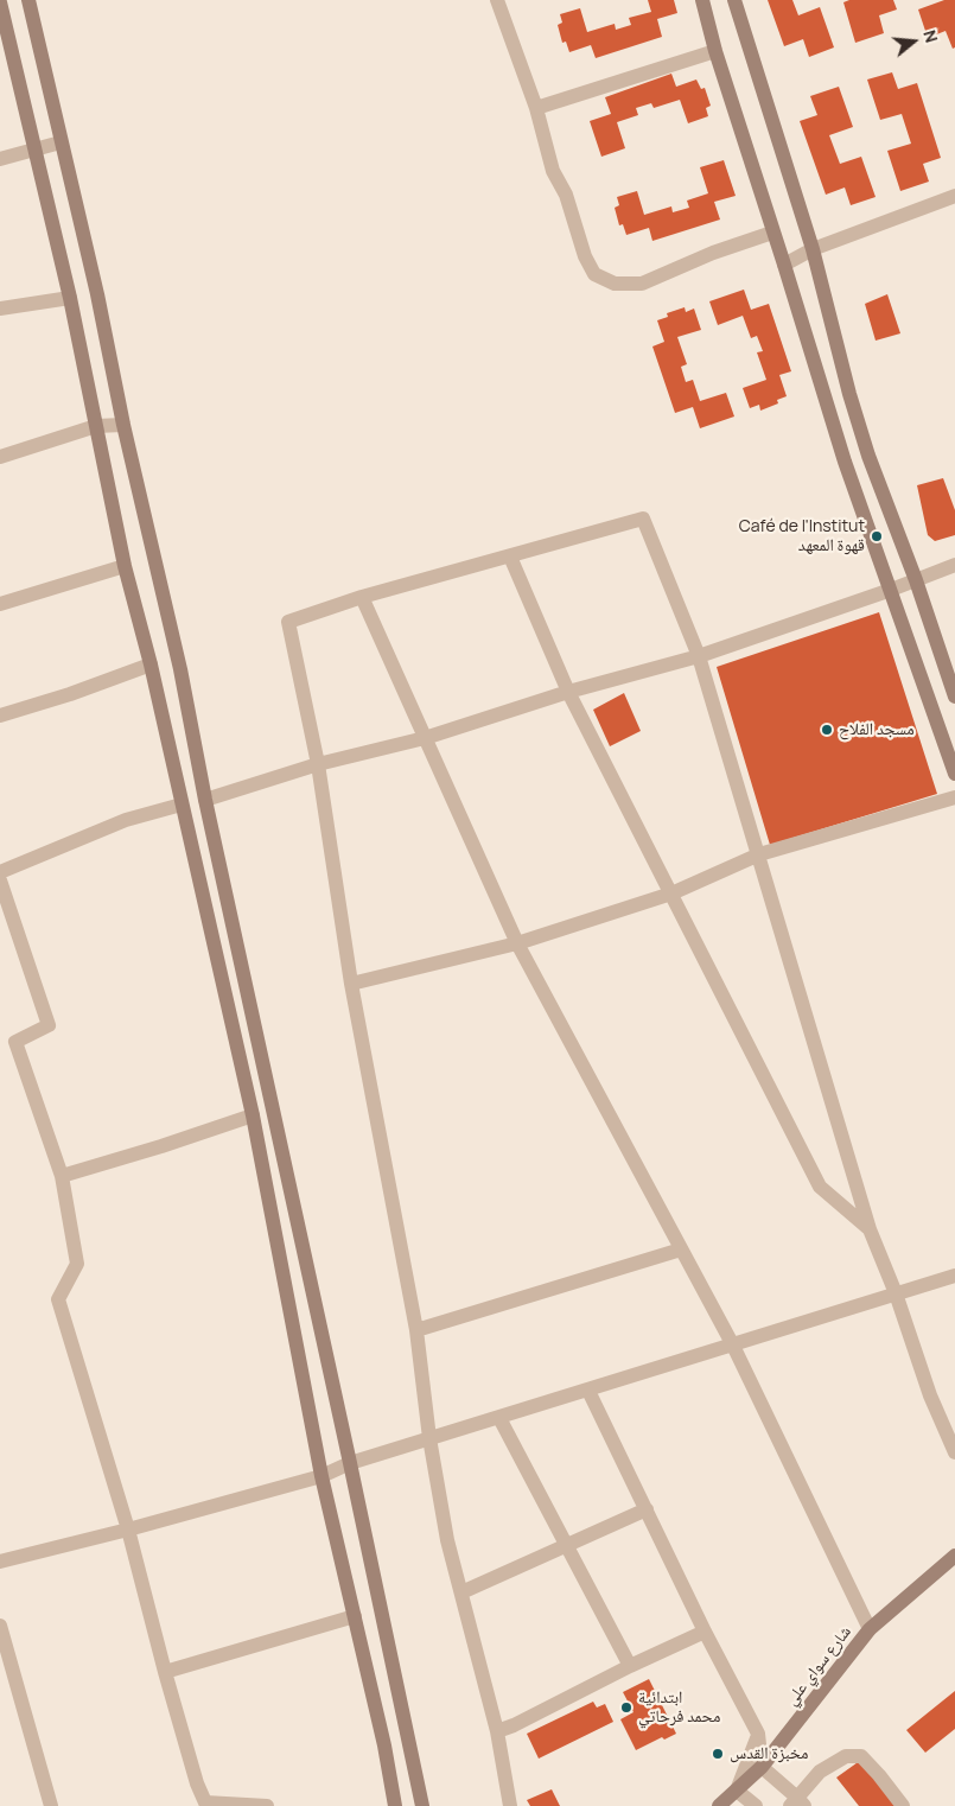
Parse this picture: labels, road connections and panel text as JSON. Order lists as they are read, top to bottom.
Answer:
{
  "streets": {
    "main road": ["شارع سواي علي"]
  },
  "places": [
    "Café de l'Institut قهوة المعهد",
    "مسجد الفلاح",
    "ابتدائية محمد فرحاتي",
    "مخبزة القدس"
  ],
  "north": "right"
}
